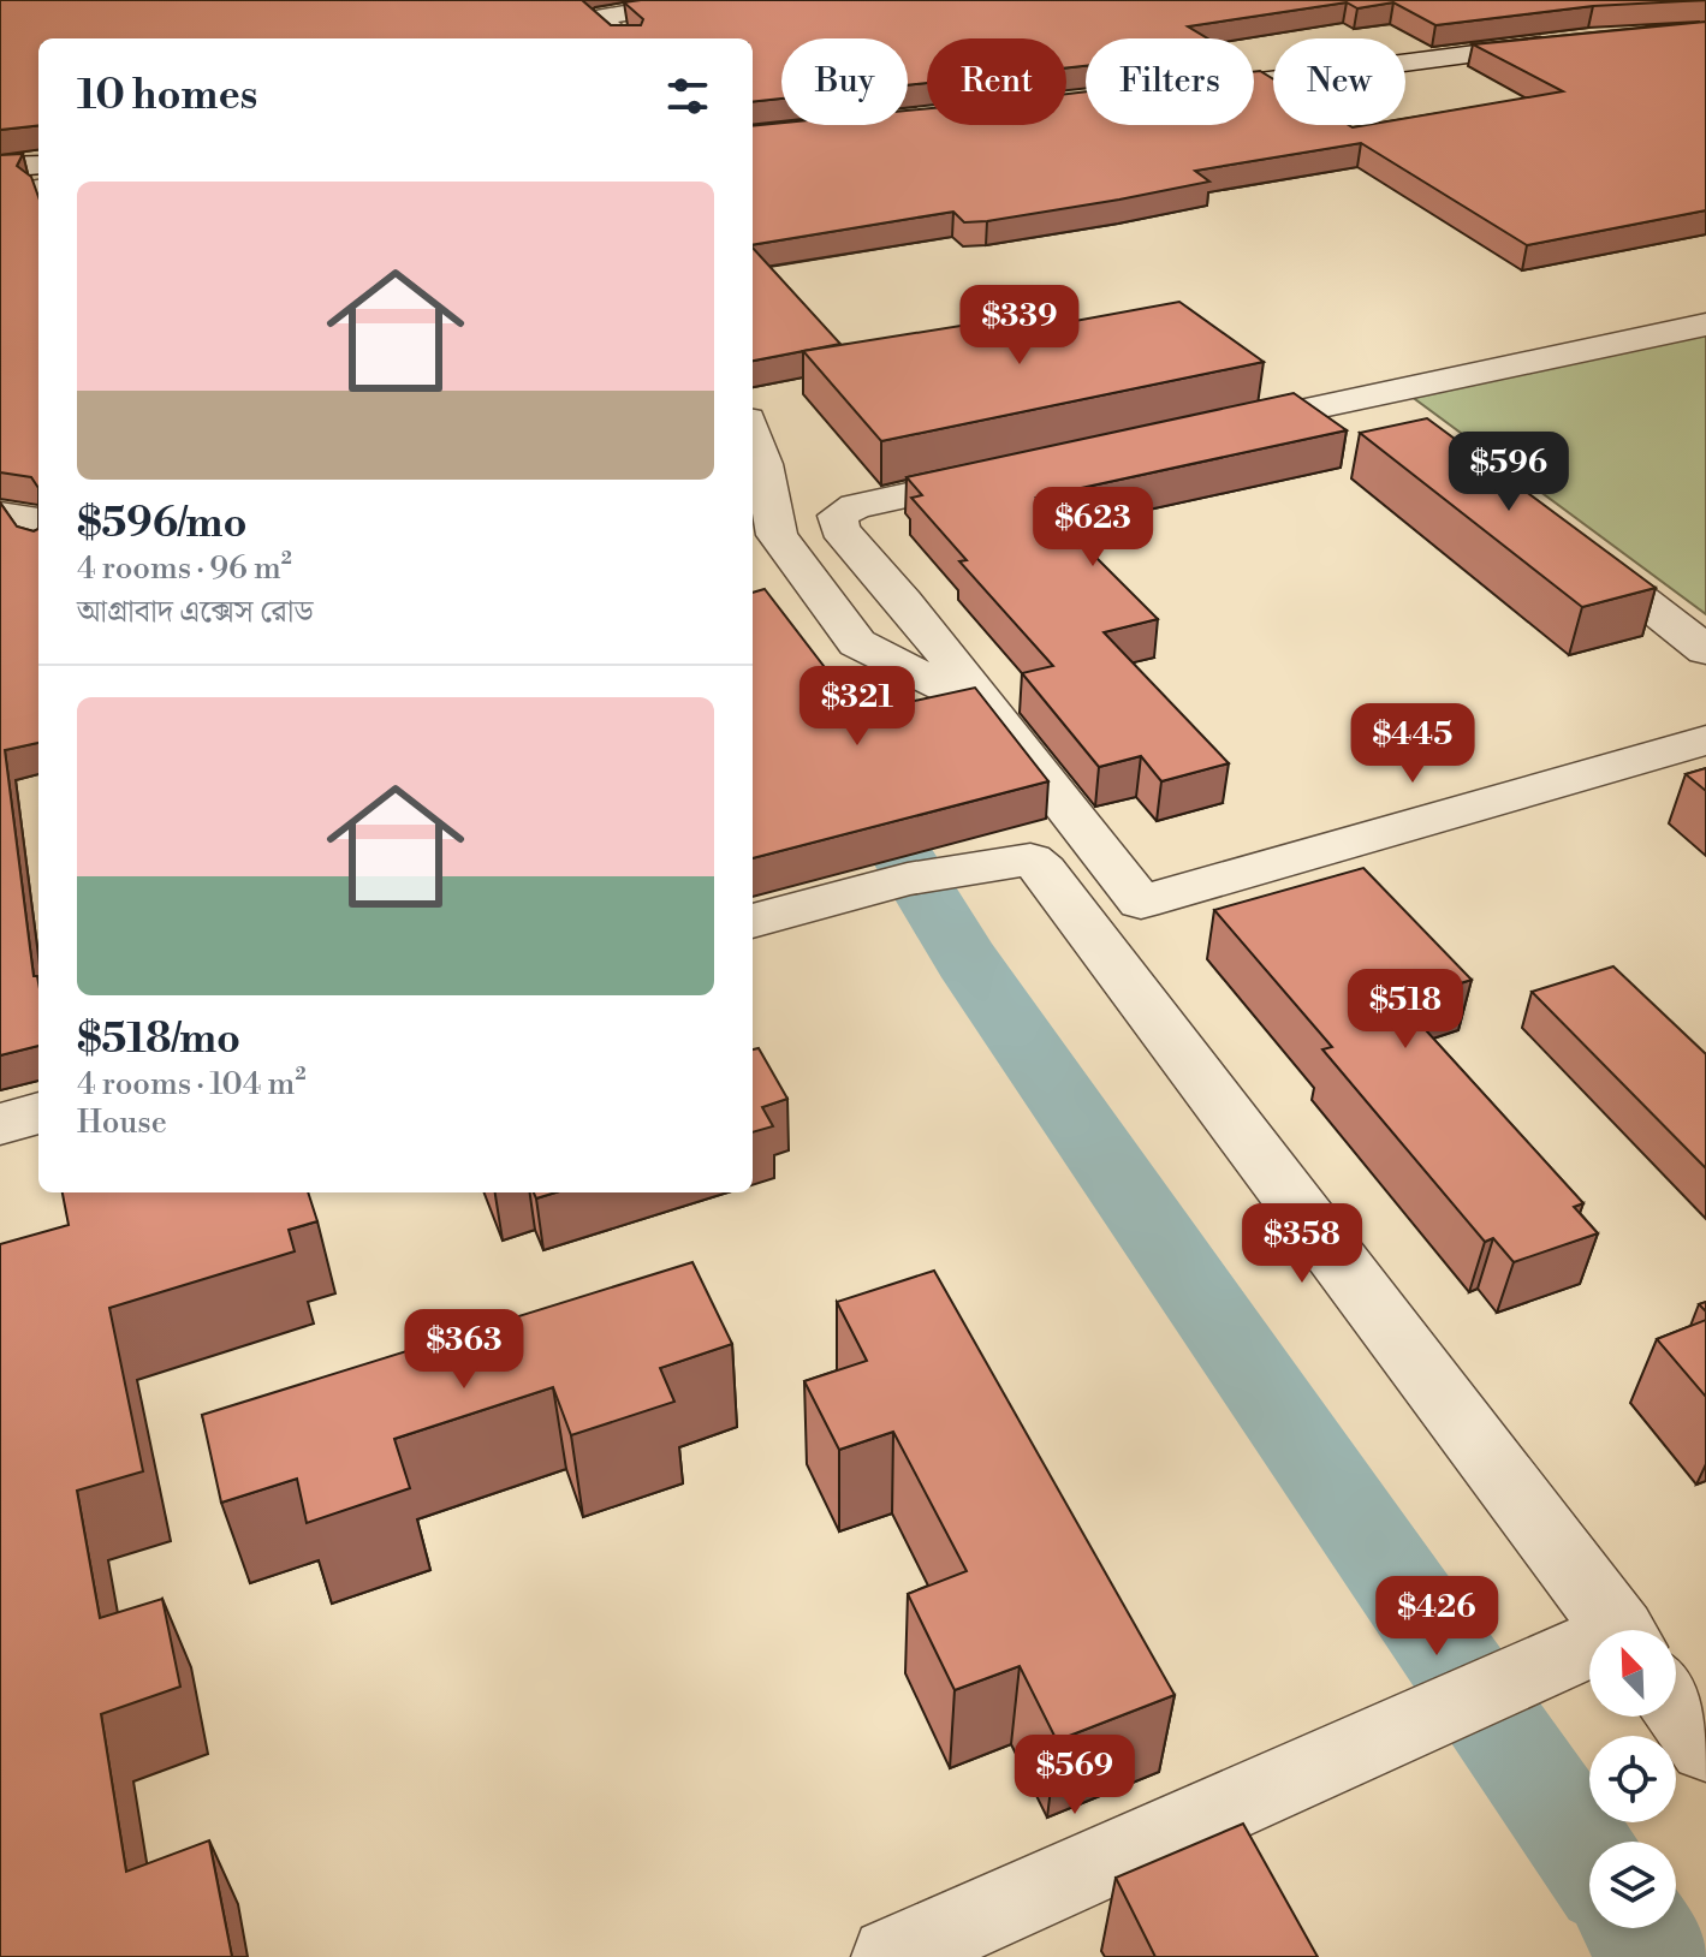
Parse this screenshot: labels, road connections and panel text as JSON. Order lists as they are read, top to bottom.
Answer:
{
  "north": "top left",
  "page": {
    "chip": [
      "Buy",
      "Rent",
      "Filters",
      "New"
    ],
    "heading": "10 homes",
    "list": [
      {
        "name": "$596/mo",
        "note": "4 rooms · 96 m² · আগ্রাবাদ এক্সেস রোড"
      },
      {
        "name": "$518/mo",
        "note": "4 rooms · 104 m² · House"
      }
    ],
    "price": [
      "$339",
      "$596",
      "$623",
      "$321",
      "$445",
      "$518",
      "$358",
      "$363",
      "$426",
      "$569"
    ]
  }
}
